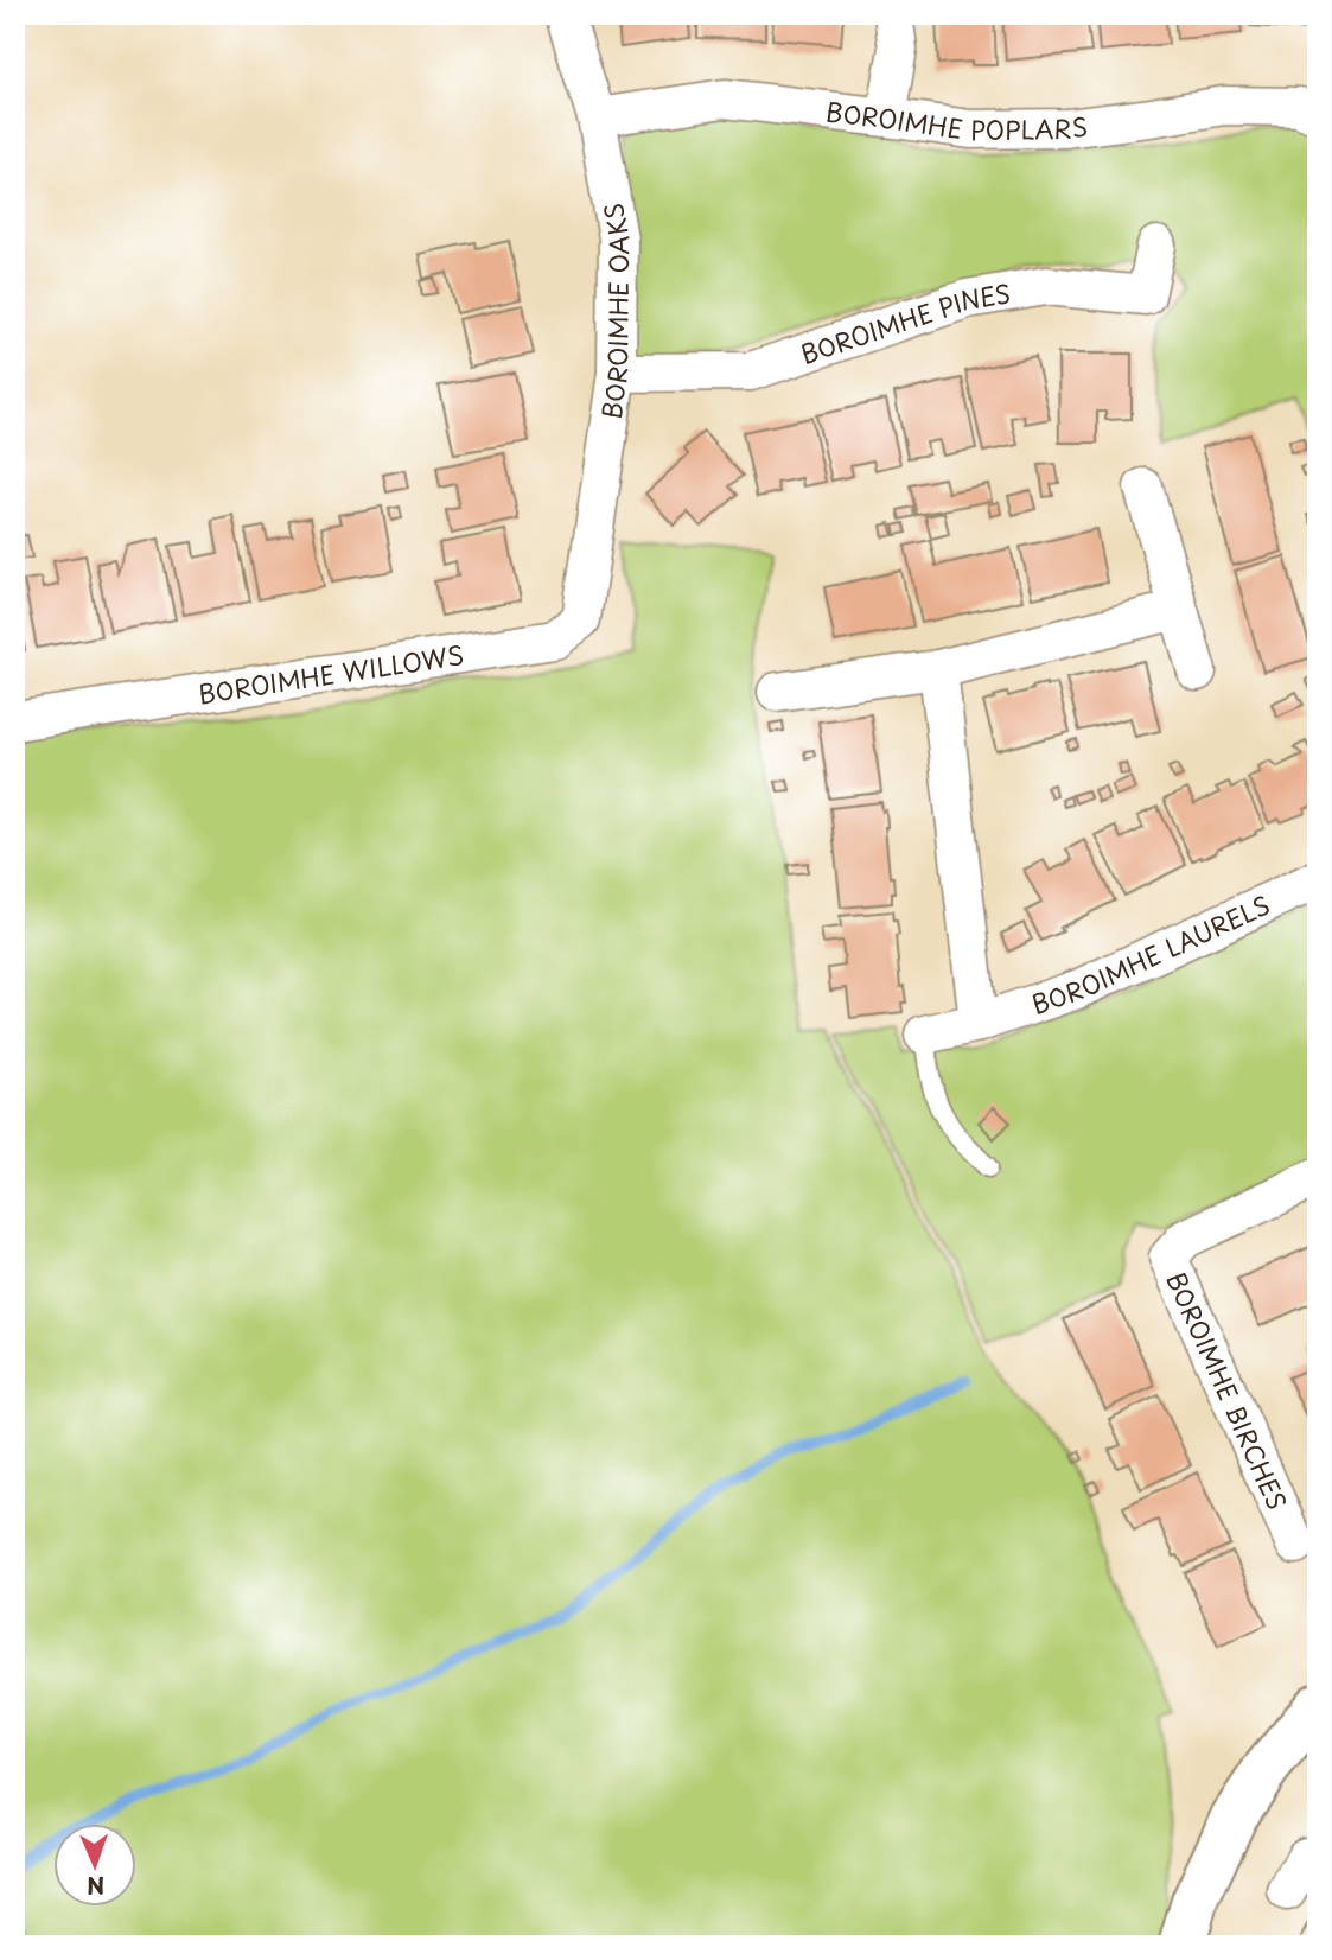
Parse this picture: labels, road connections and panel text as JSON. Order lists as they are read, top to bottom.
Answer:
{
  "streets": {
    "street": [
      "BOROIMHE POPLARS",
      "BOROIMHE OAKS",
      "BOROIMHE PINES",
      "BOROIMHE WILLOWS",
      "BOROIMHE LAURELS",
      "BOROIMHE BIRCHES"
    ]
  },
  "crossings": [
    ["BOROIMHE POPLARS", "BOROIMHE OAKS"],
    ["BOROIMHE OAKS", "BOROIMHE PINES"],
    ["BOROIMHE OAKS", "BOROIMHE WILLOWS"]
  ],
  "north": "bottom"
}
